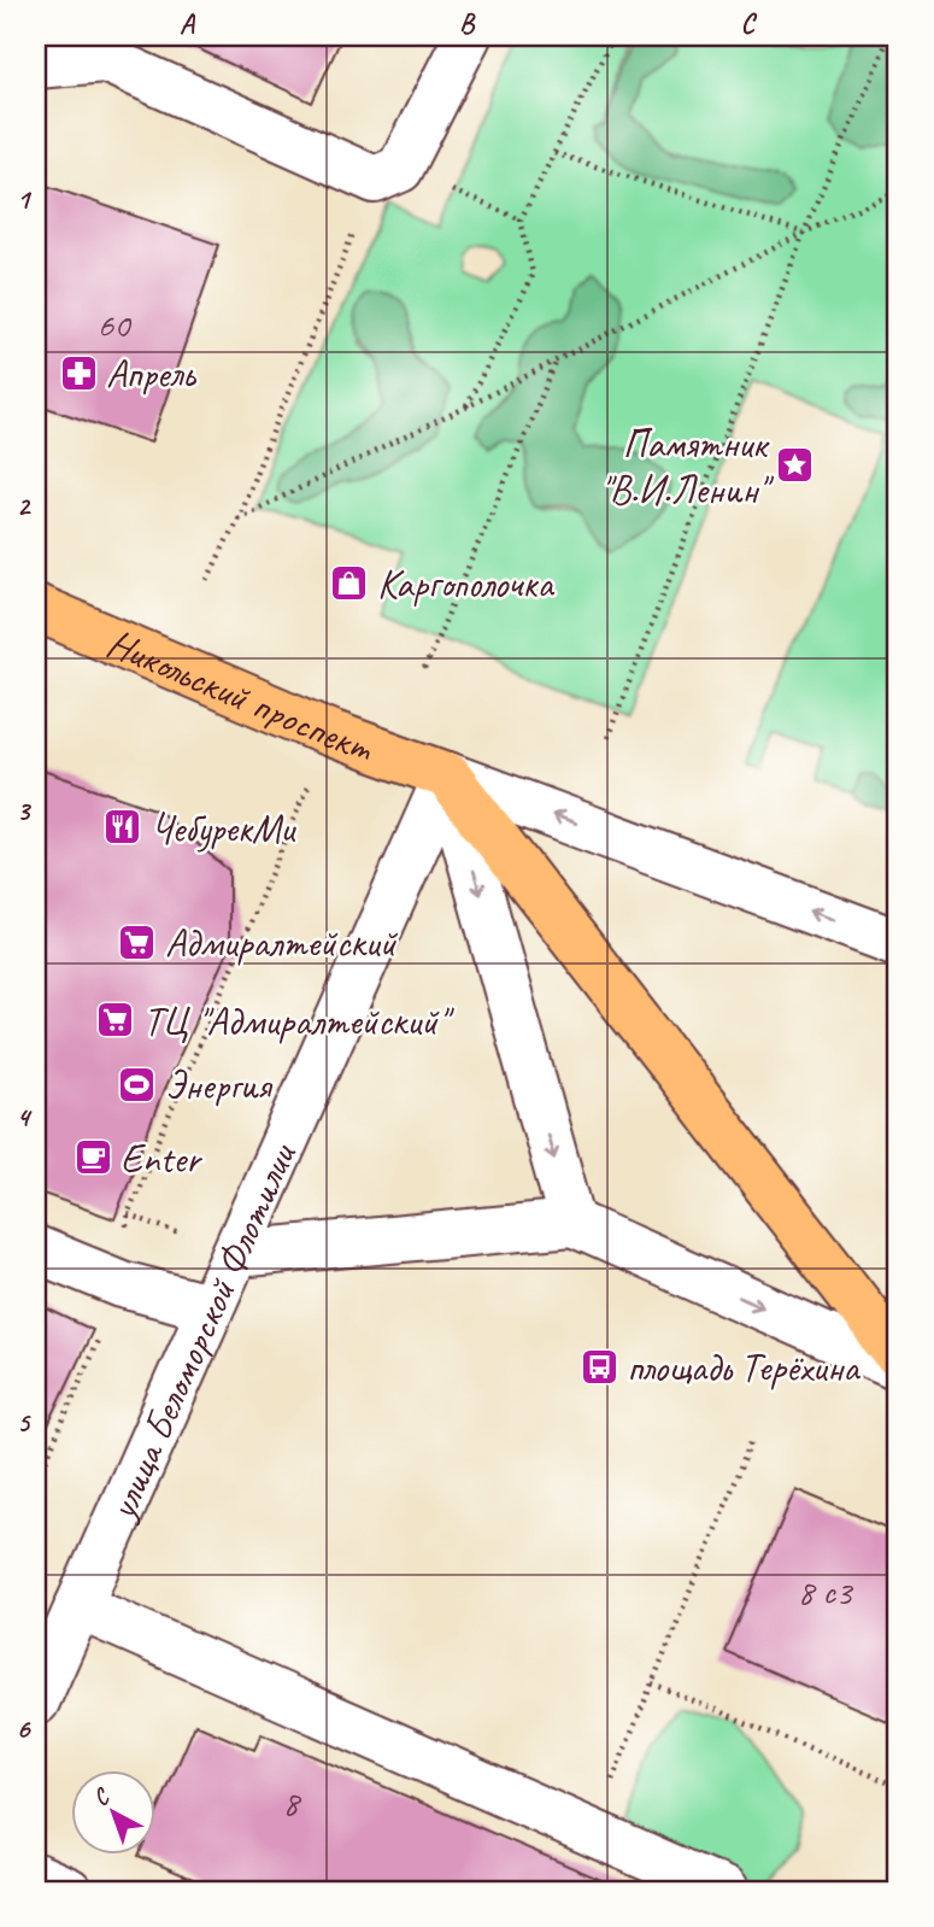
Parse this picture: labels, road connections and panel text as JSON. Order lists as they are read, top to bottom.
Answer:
{
  "streets": {
    "main road": ["Никольский проспект"],
    "street": ["улица Беломорской Флотилии"]
  },
  "crossings": [
    ["Никольский проспект", "улица Беломорской Флотилии"]
  ],
  "places": {
    "pharmacy": ["Апрель"],
    "place": ["Памятник \"В.И.Ленин\""],
    "shop": ["Каргополочка"],
    "restaurant": ["ЧебурекМи"],
    "supermarket": ["Адмиралтейский", "ТЦ \"Адмиралтейский\""],
    "sports": ["Энергия"],
    "cafe": ["Enter"],
    "bus stop": ["площадь Терёхина"]
  },
  "house_numbers": ["60", "8 с3", "8"],
  "north": "top left",
  "grid": {
    "columns": ["A", "B", "C"],
    "rows": [
      "1",
      "2",
      "3",
      "4",
      "5",
      "6"
    ]
  }
}
